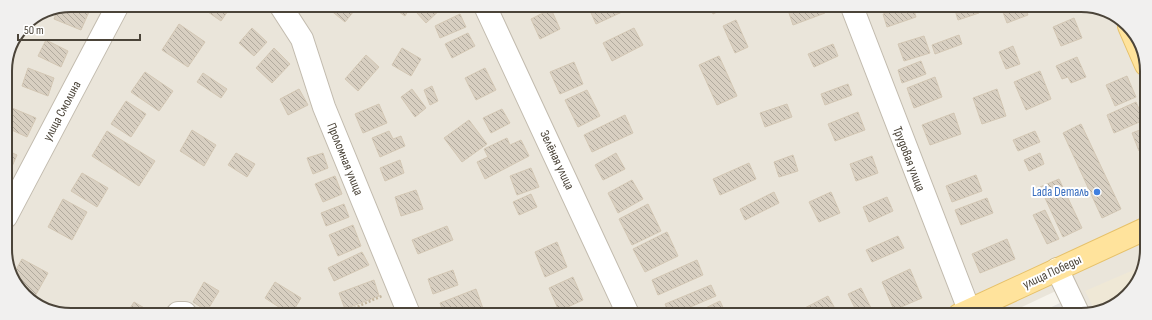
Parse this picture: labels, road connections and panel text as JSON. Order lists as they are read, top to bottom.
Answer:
{
  "streets": {
    "main road": ["улица Победы"],
    "street": [
      "улица Смолина",
      "Проломная улица",
      "Трудовая улица",
      "Зелёная улица"
    ]
  },
  "places": ["Lada Dеталь"],
  "scale_bar": "50 m"
}
